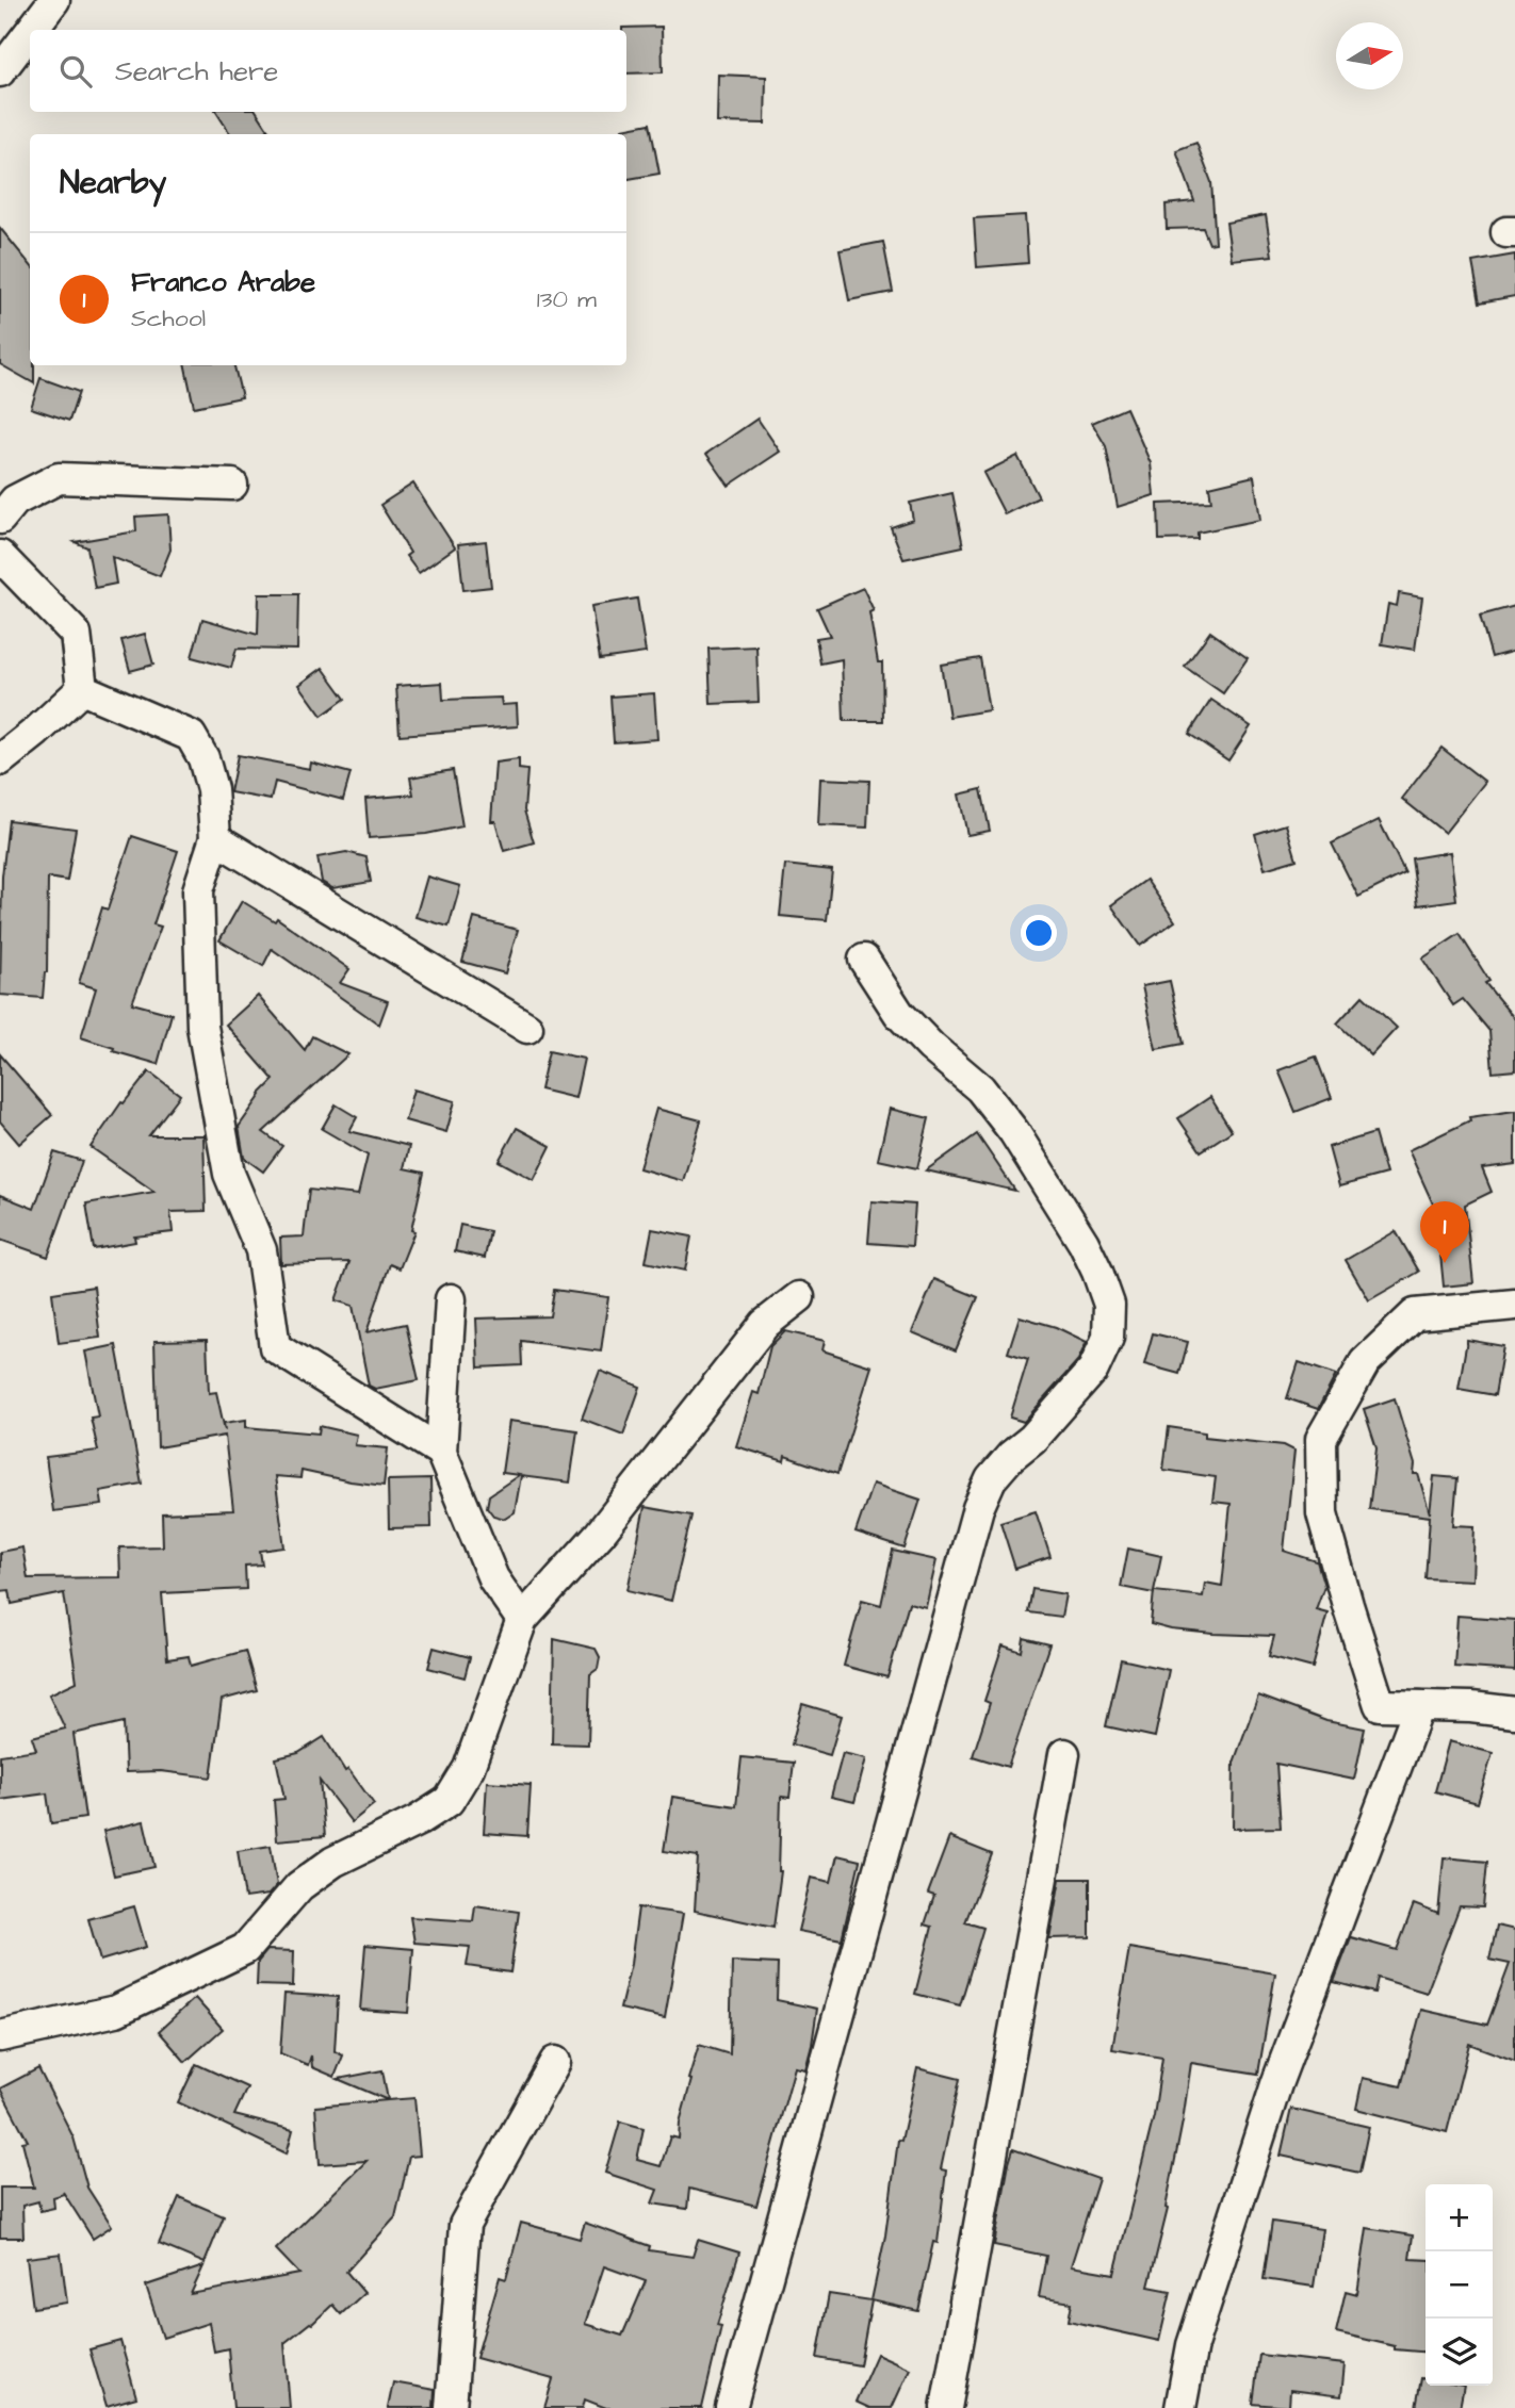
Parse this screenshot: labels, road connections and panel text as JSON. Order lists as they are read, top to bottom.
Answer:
{
  "north": "right",
  "page": {
    "search": "Search here",
    "heading": "Nearby",
    "list": [
      {
        "mark": "1",
        "name": "Franco Arabe",
        "note": "School",
        "value": "130 m"
      }
    ],
    "pins": "1",
    "map_buttons": ["+", "−"]
  }
}
